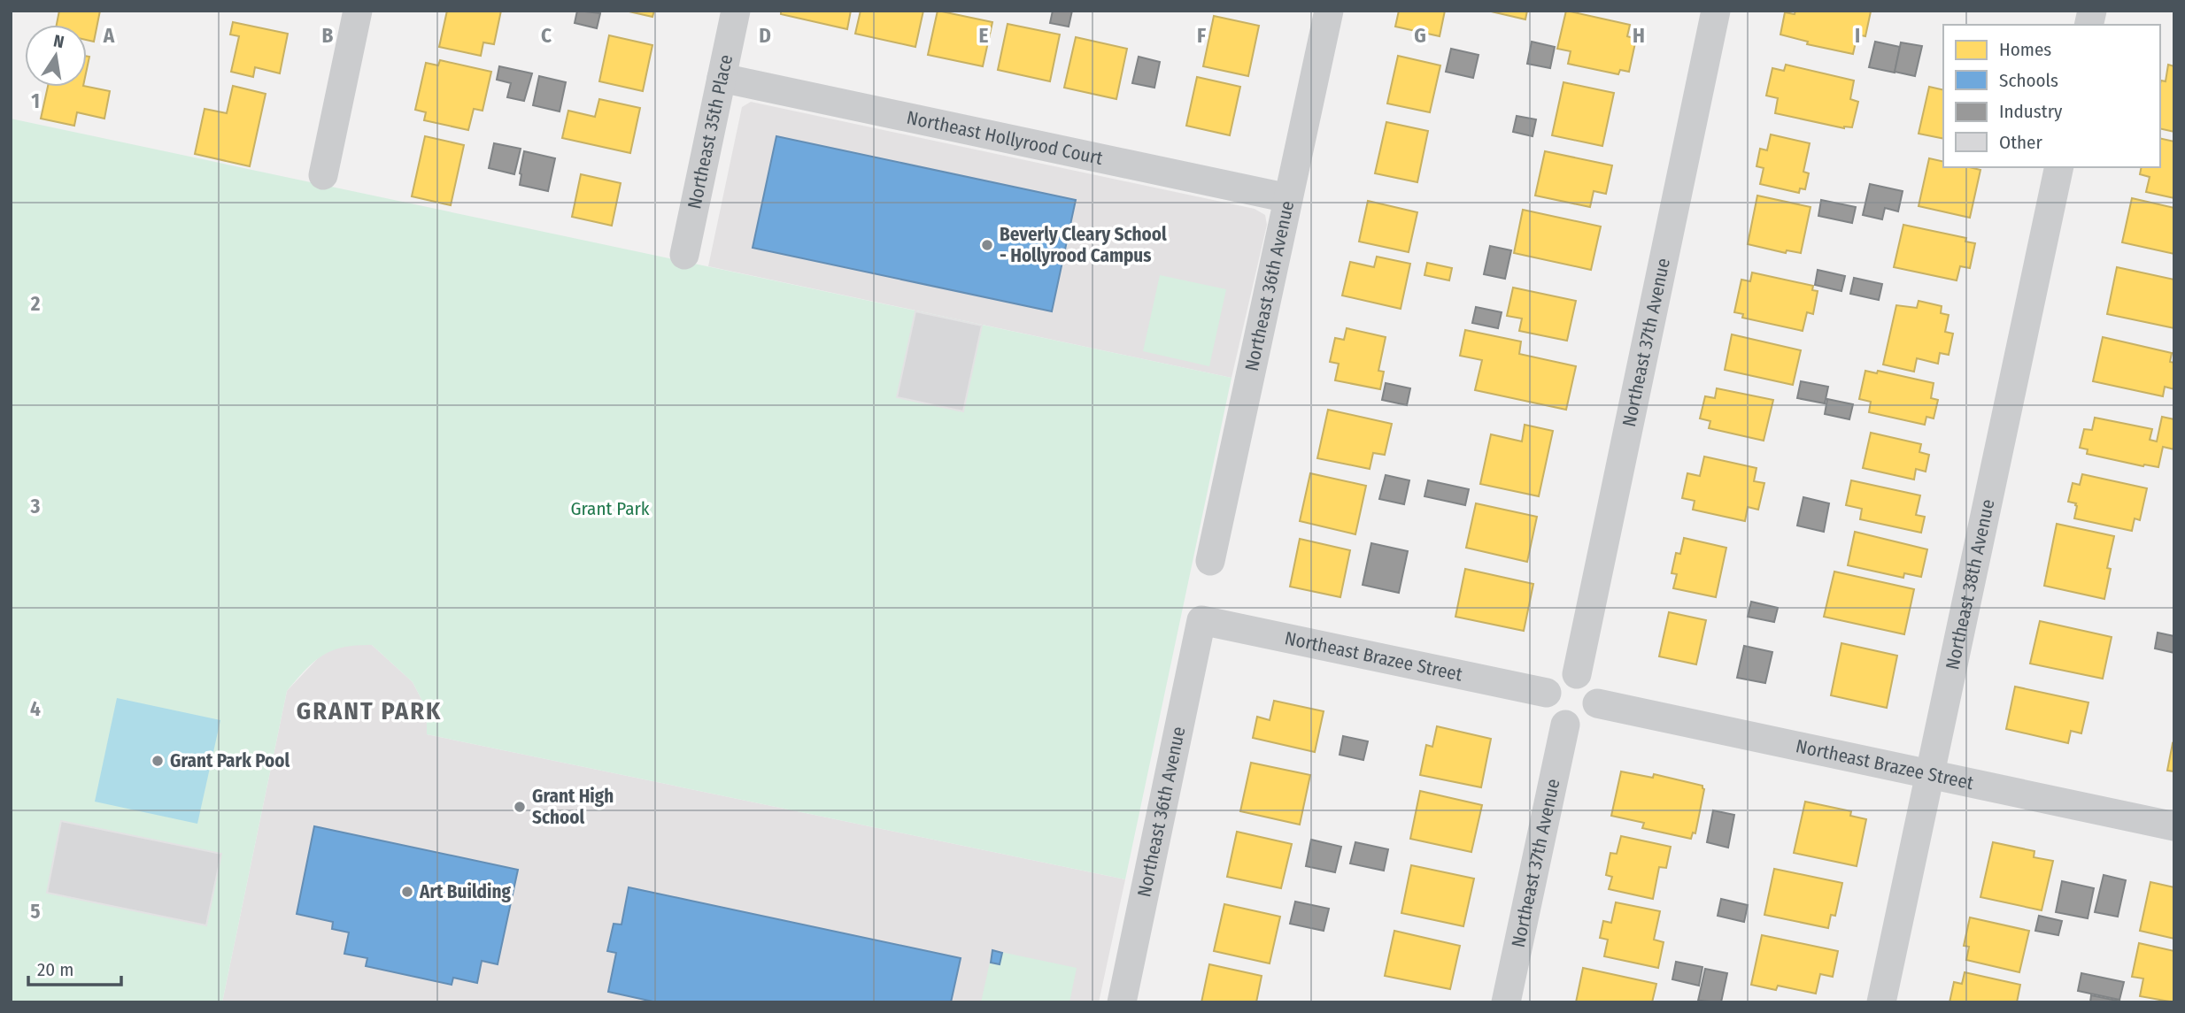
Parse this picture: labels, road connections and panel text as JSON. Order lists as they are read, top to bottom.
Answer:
{
  "streets": {
    "street": [
      "Northeast 35th Place",
      "Northeast Hollyrood Court",
      "Northeast 36th Avenue",
      "Northeast 37th Avenue",
      "Northeast 38th Avenue",
      "Northeast Brazee Street"
    ]
  },
  "crossings": [
    ["Northeast 35th Place", "Northeast Hollyrood Court"],
    ["Northeast Hollyrood Court", "Northeast 36th Avenue"],
    ["Northeast 36th Avenue", "Northeast Brazee Street"],
    ["Northeast 37th Avenue", "Northeast Brazee Street"],
    ["Northeast 38th Avenue", "Northeast Brazee Street"]
  ],
  "districts": ["GRANT PARK"],
  "parks": ["Grant Park"],
  "places": [
    "Beverly Cleary School - Hollyrood Campus",
    "Grant Park Pool",
    "Grant High School",
    "Art Building"
  ],
  "legend": [
    "Homes",
    "Schools",
    "Industry",
    "Other"
  ],
  "scale_bar": "20 m",
  "north": "top",
  "grid": {
    "columns": [
      "A",
      "B",
      "C",
      "D",
      "E",
      "F",
      "G",
      "H",
      "I"
    ],
    "rows": [
      "1",
      "2",
      "3",
      "4",
      "5"
    ]
  }
}
